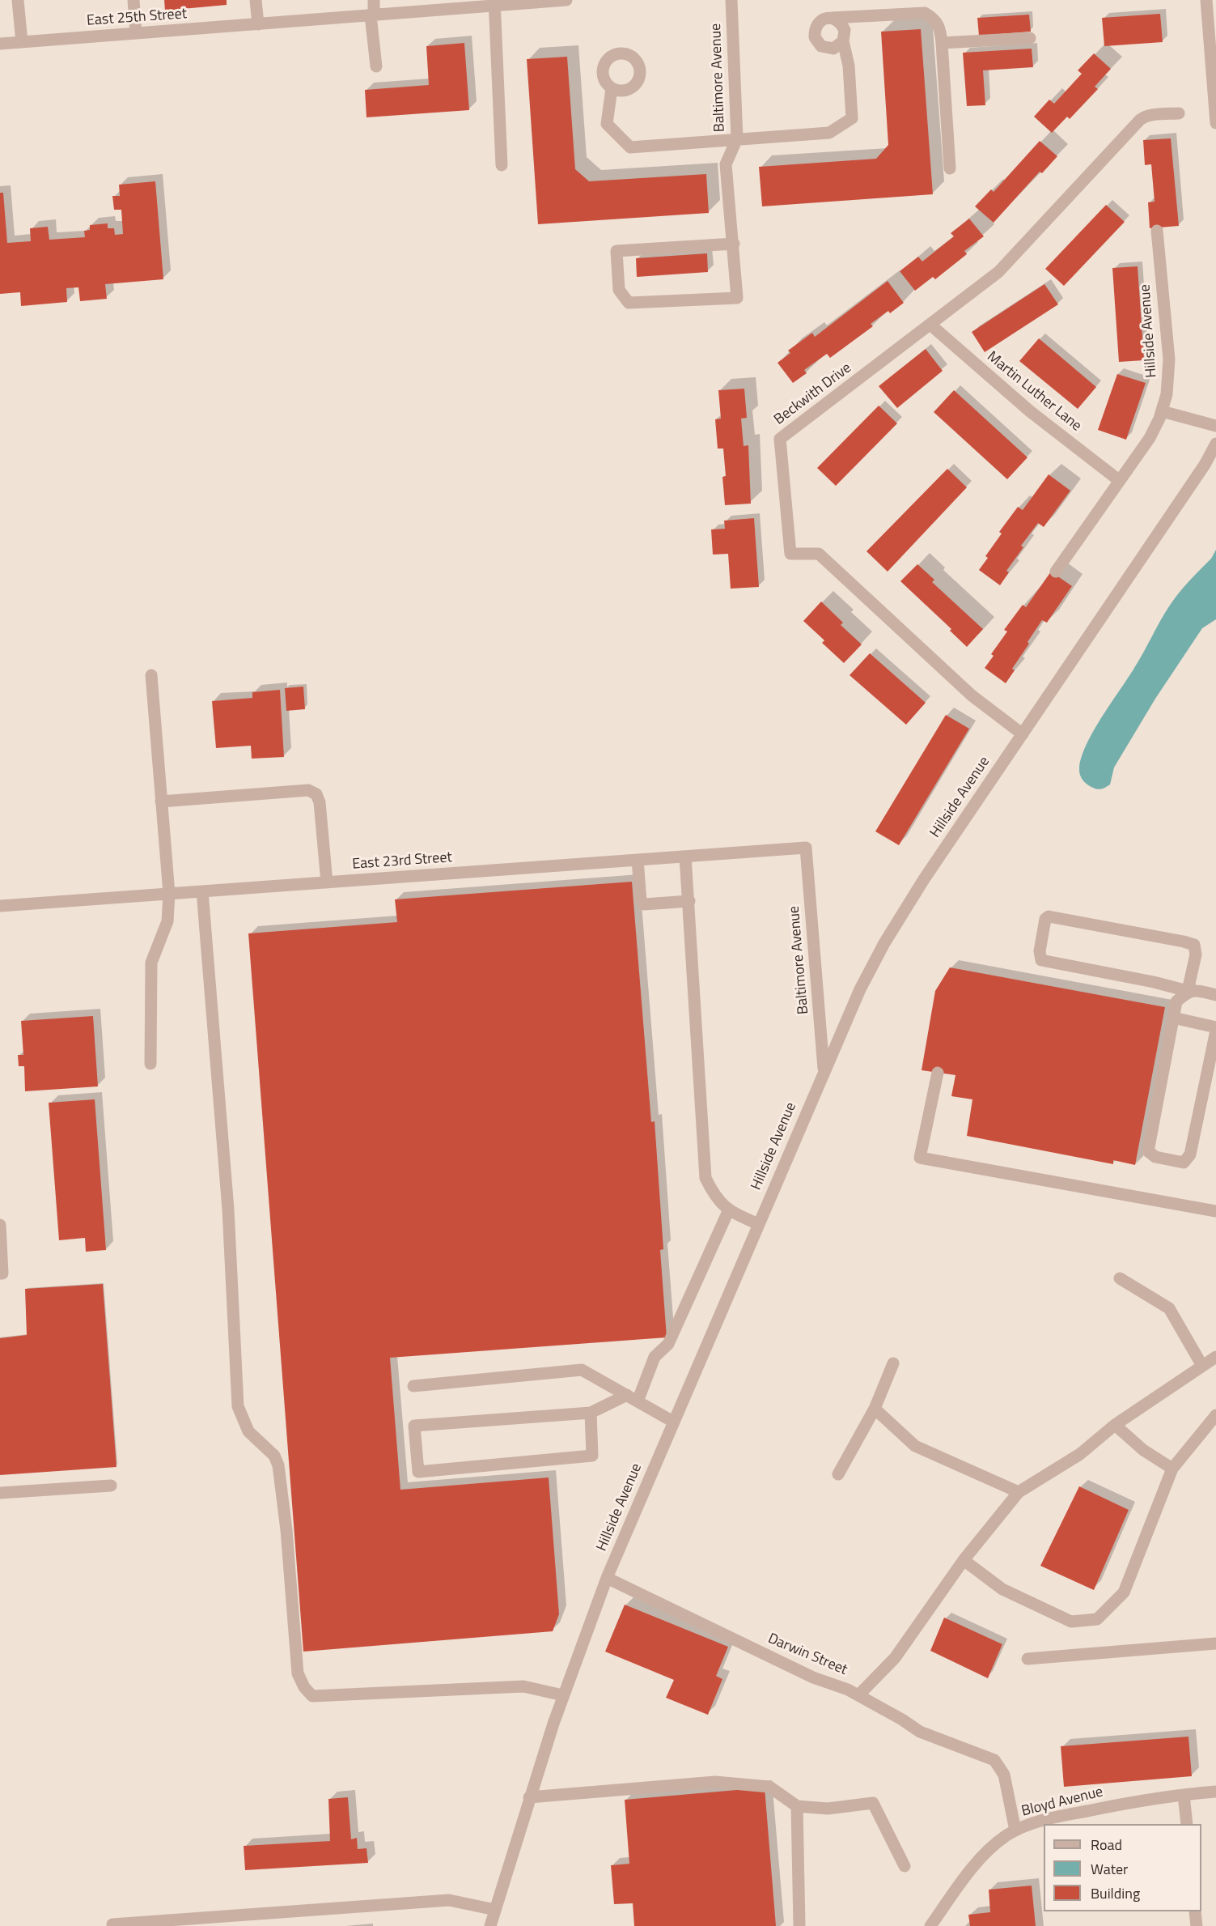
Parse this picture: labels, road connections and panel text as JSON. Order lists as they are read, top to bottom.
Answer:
{
  "streets": {
    "street": [
      "East 25th Street",
      "Baltimore Avenue",
      "Hillside Avenue",
      "Martin Luther Lane",
      "Beckwith Drive",
      "East 23rd Street",
      "Darwin Street",
      "Bloyd Avenue"
    ]
  },
  "crossings": [
    ["Baltimore Avenue", "Hillside Avenue"],
    ["Baltimore Avenue", "East 23rd Street"],
    ["Hillside Avenue", "Martin Luther Lane"],
    ["Hillside Avenue", "Beckwith Drive"],
    ["Hillside Avenue", "Darwin Street"],
    ["Martin Luther Lane", "Beckwith Drive"],
    ["Darwin Street", "Bloyd Avenue"]
  ],
  "legend": ["Road", "Water", "Building"]
}
